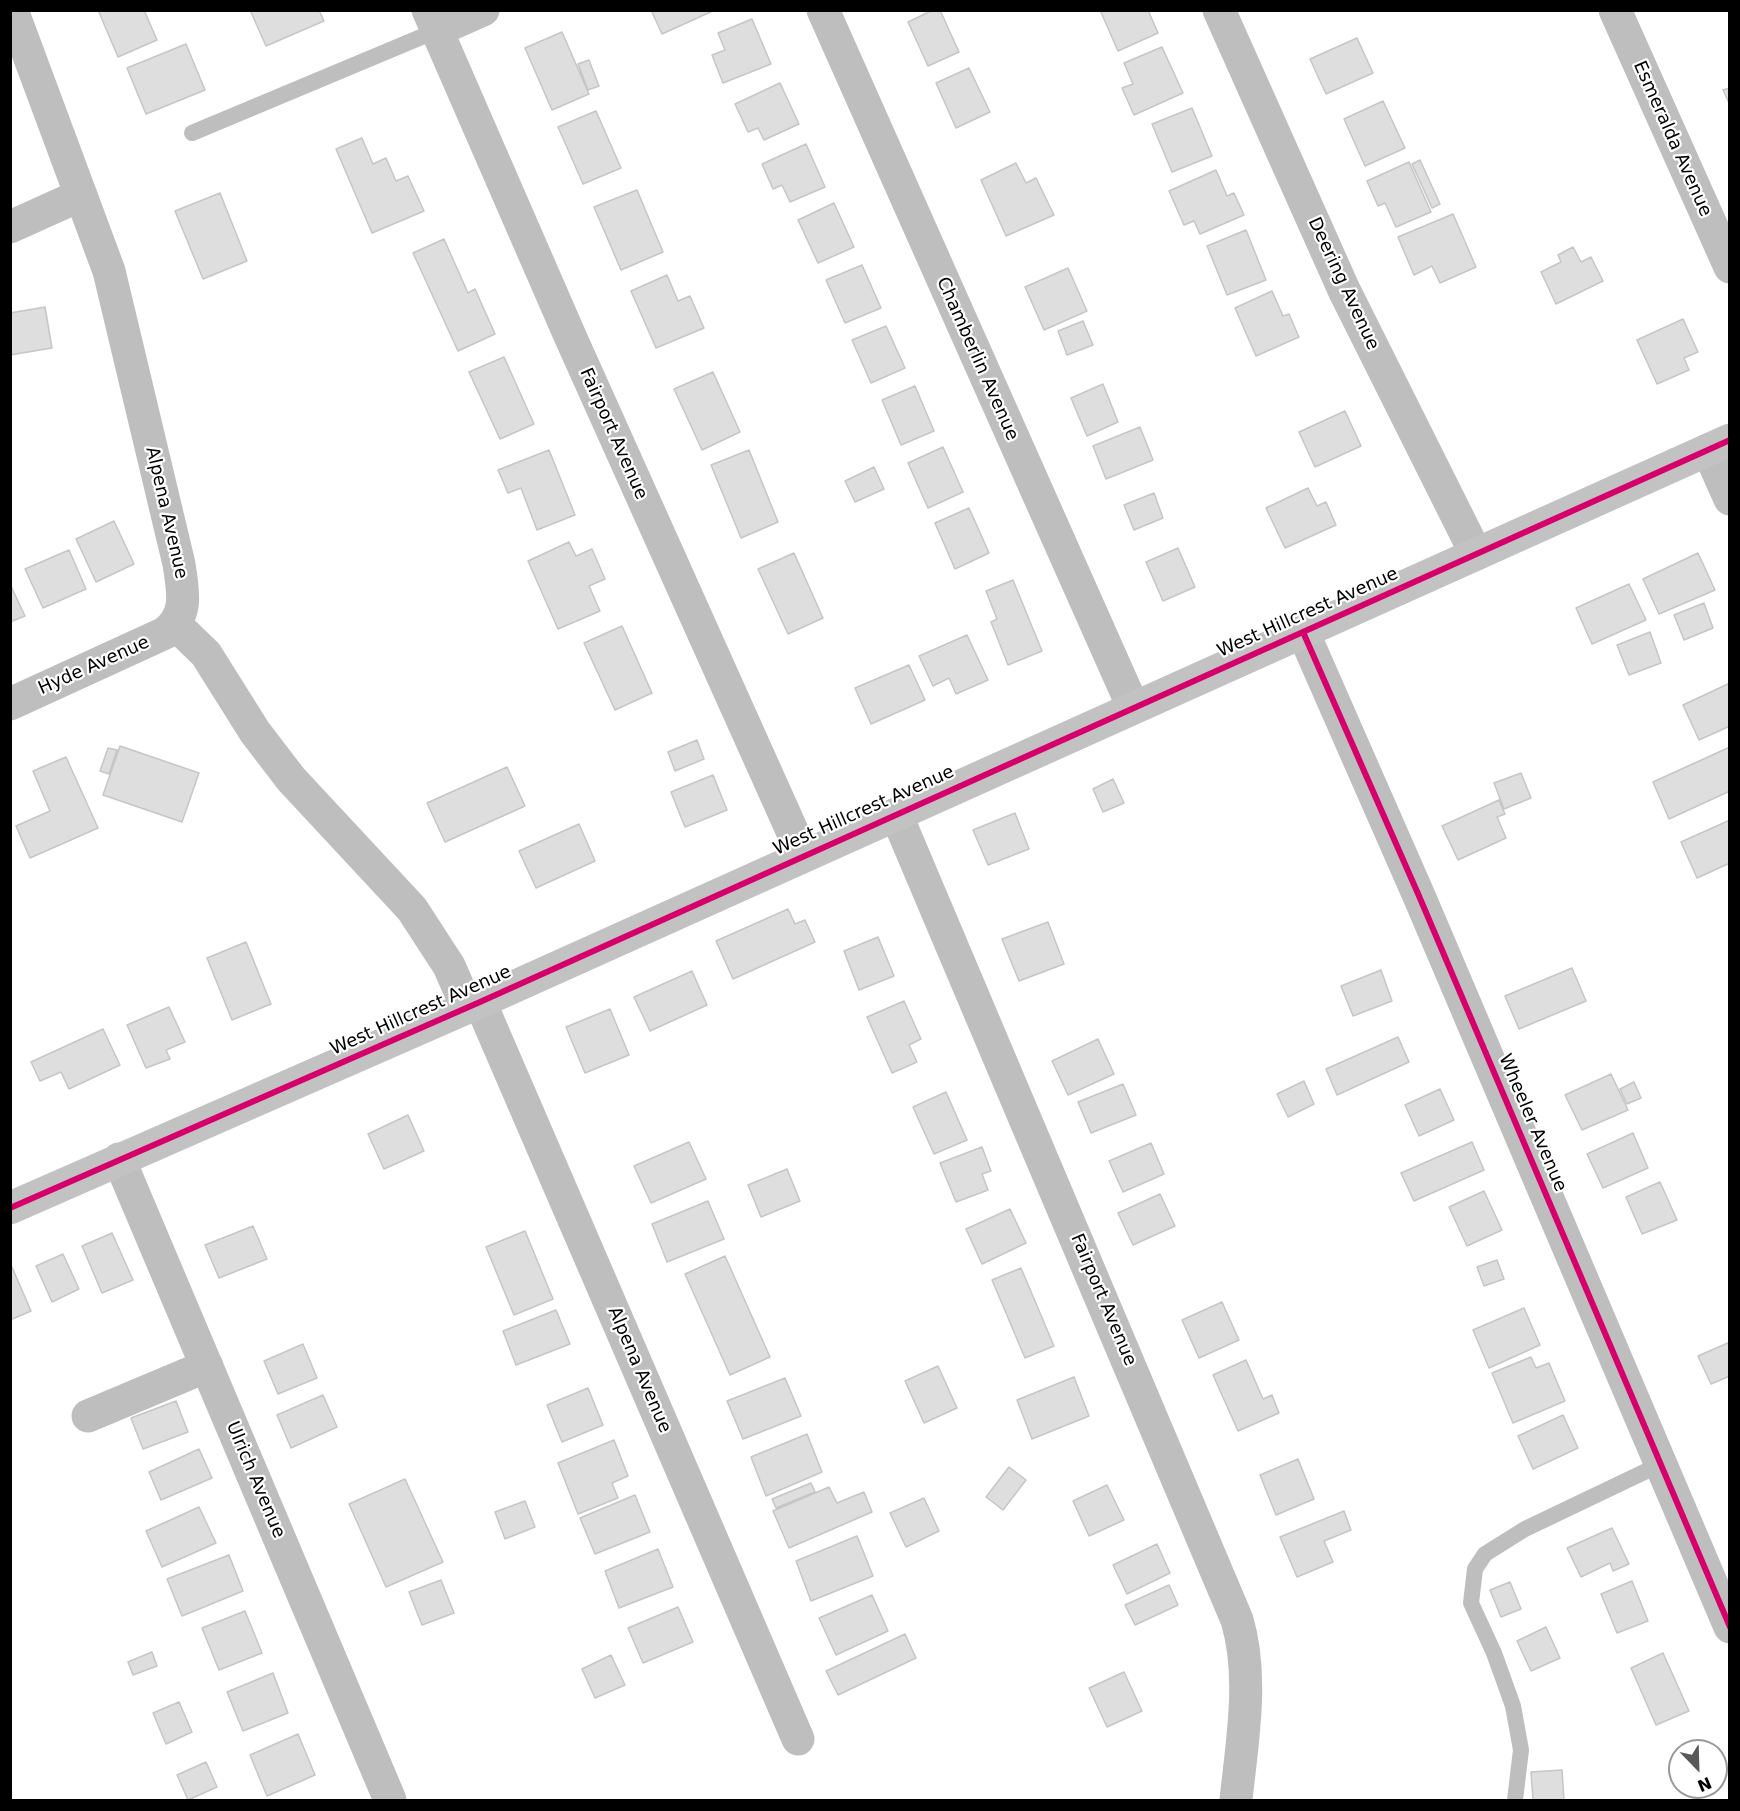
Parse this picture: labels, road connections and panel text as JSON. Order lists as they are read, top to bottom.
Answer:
{
  "streets": {
    "street": [
      "Esmeralda Avenue",
      "Deering Avenue",
      "Chamberlin Avenue",
      "Fairport Avenue",
      "Alpena Avenue",
      "West Hillcrest Avenue",
      "Hyde Avenue",
      "Wheeler Avenue",
      "Ulrich Avenue"
    ]
  },
  "crossings": [
    ["Deering Avenue", "West Hillcrest Avenue"],
    ["Chamberlin Avenue", "West Hillcrest Avenue"],
    ["Fairport Avenue", "West Hillcrest Avenue"],
    ["Alpena Avenue", "West Hillcrest Avenue"],
    ["Alpena Avenue", "Hyde Avenue"],
    ["West Hillcrest Avenue", "Wheeler Avenue"],
    ["West Hillcrest Avenue", "Ulrich Avenue"]
  ],
  "north": "bottom right"
}
